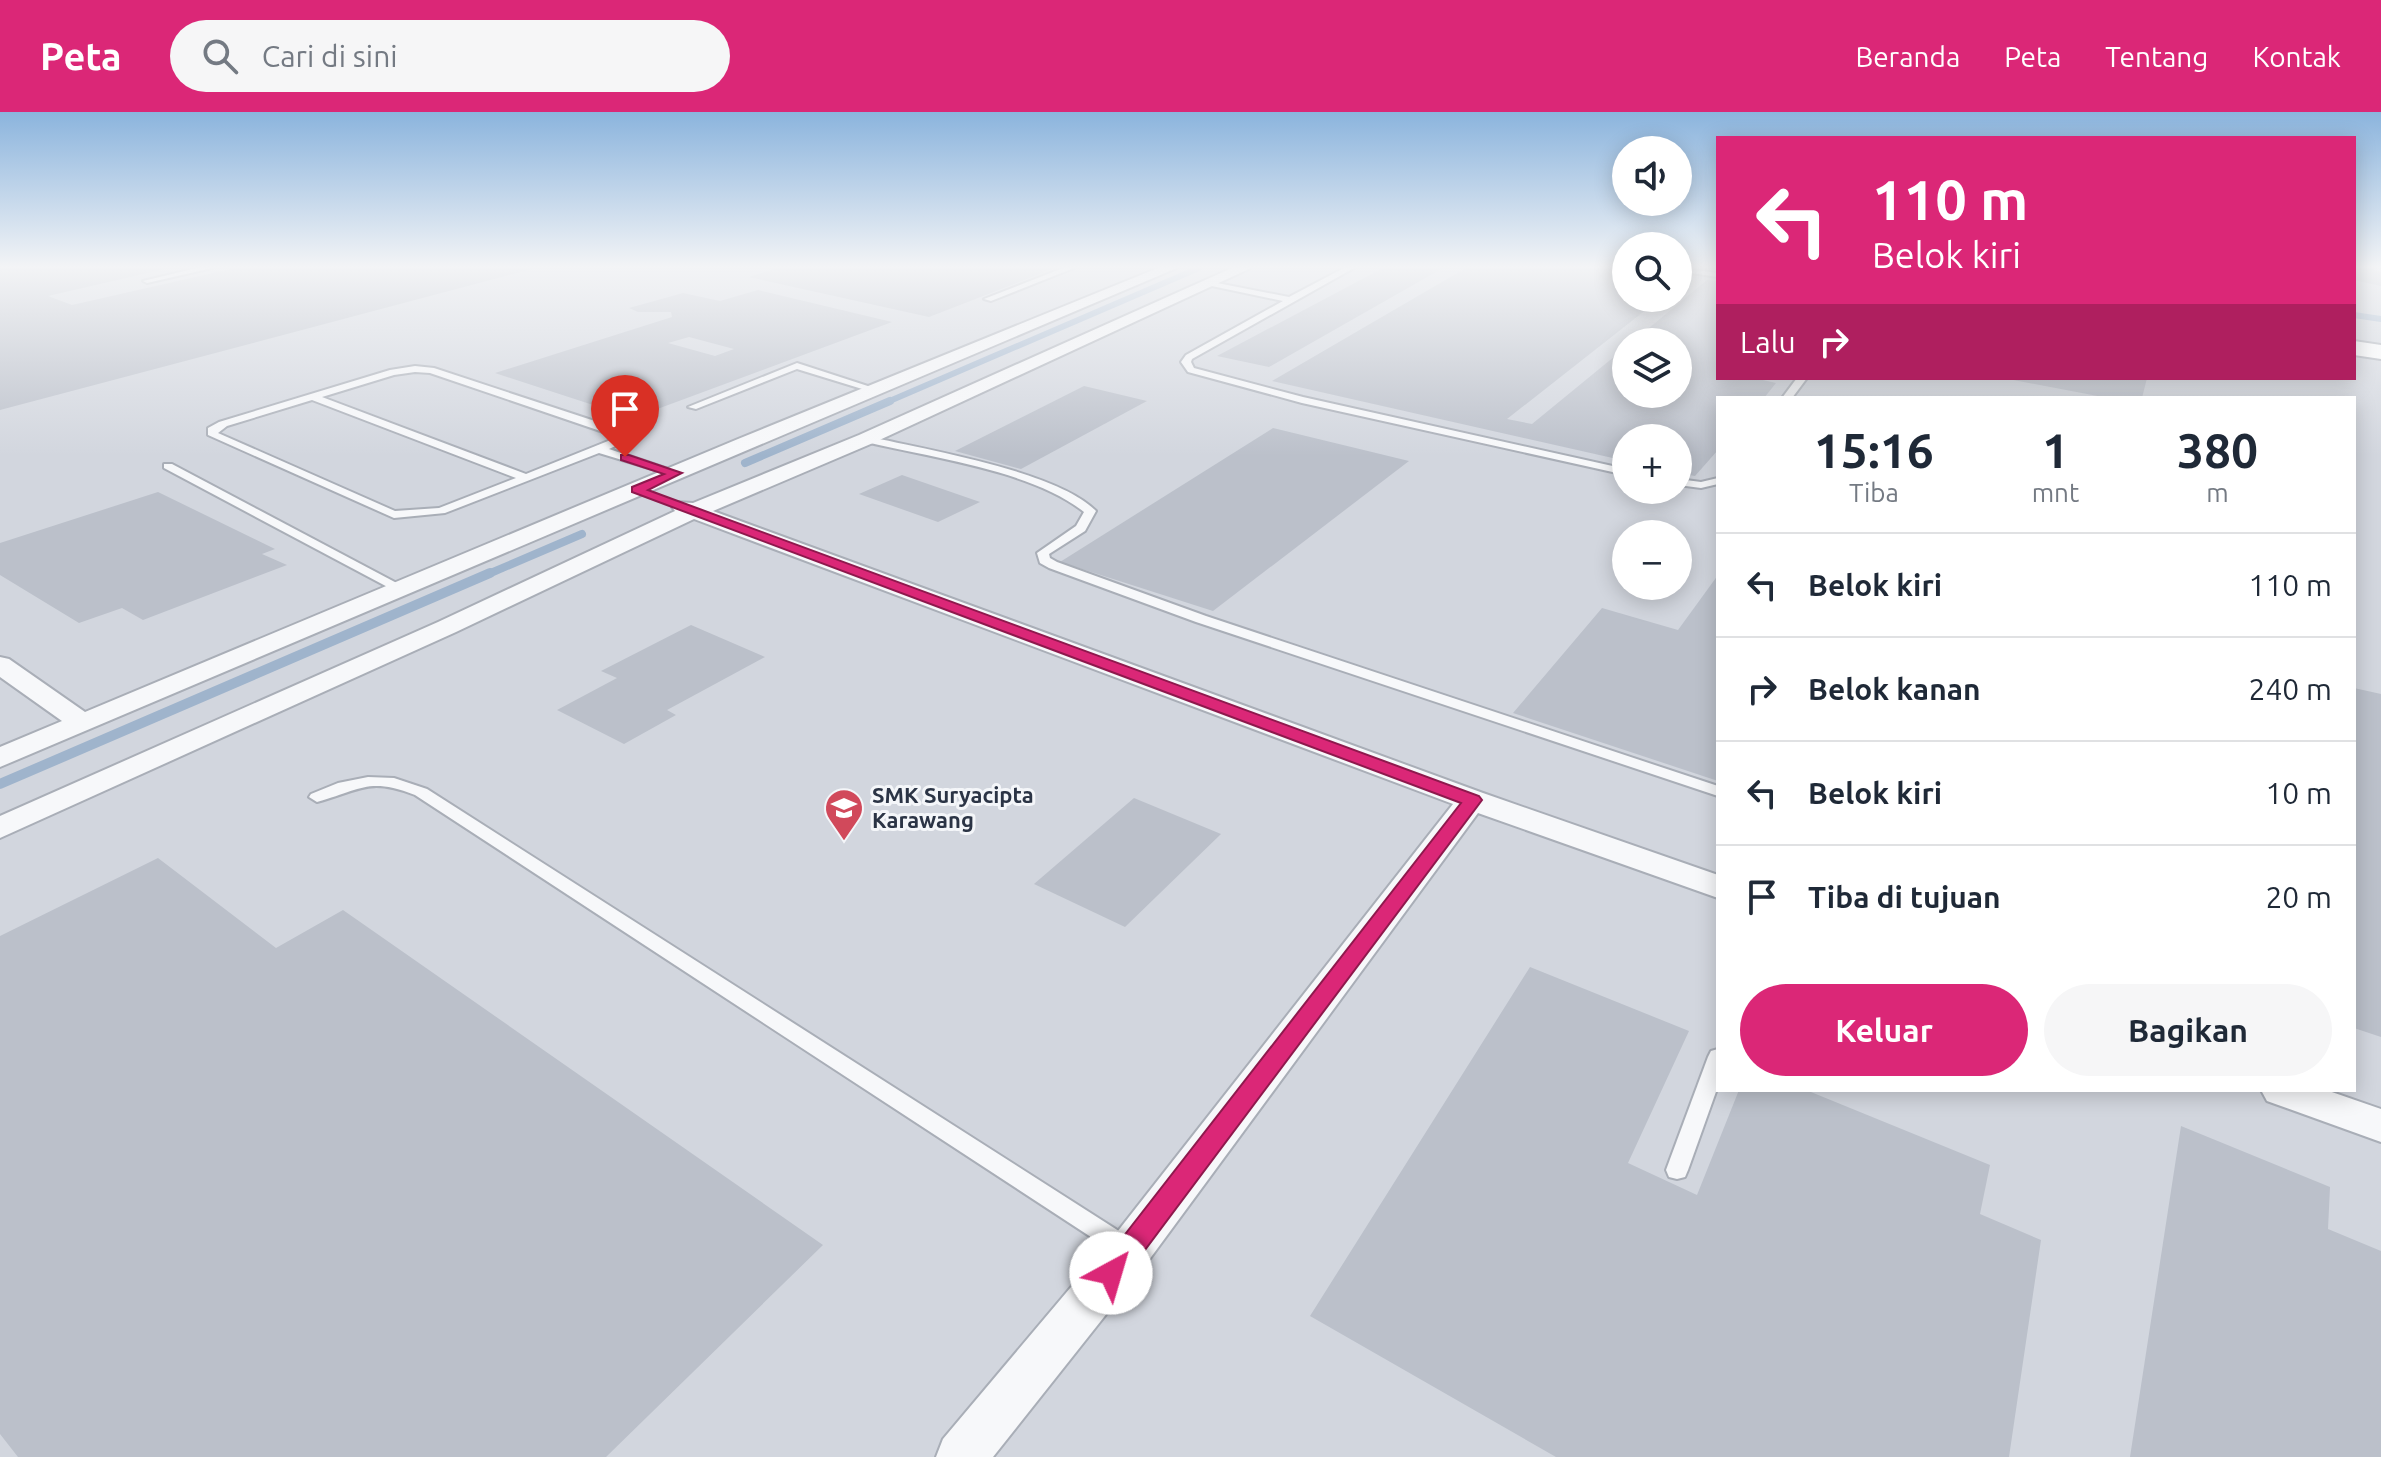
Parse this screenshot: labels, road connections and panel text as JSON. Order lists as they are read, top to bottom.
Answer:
{
  "places": {
    "school or university": ["SMK Suryacipta Karawang"]
  },
  "page": {
    "header": "Peta",
    "search": "Cari di sini",
    "nav": [
      "Beranda",
      "Peta",
      "Tentang",
      "Kontak"
    ],
    "map_buttons": ["+", "−"],
    "turn": ["110 m", "Belok kiri"],
    "then": "Lalu",
    "eta": [
      "15:16",
      "Tiba",
      "1",
      "mnt",
      "380",
      "m"
    ],
    "list": [
      {
        "name": "Belok kiri",
        "value": "110 m"
      },
      {
        "name": "Belok kanan",
        "value": "240 m"
      },
      {
        "name": "Belok kiri",
        "value": "10 m"
      },
      {
        "name": "Tiba di tujuan",
        "value": "20 m"
      }
    ],
    "buttons": ["Keluar", "Bagikan"]
  }
}
